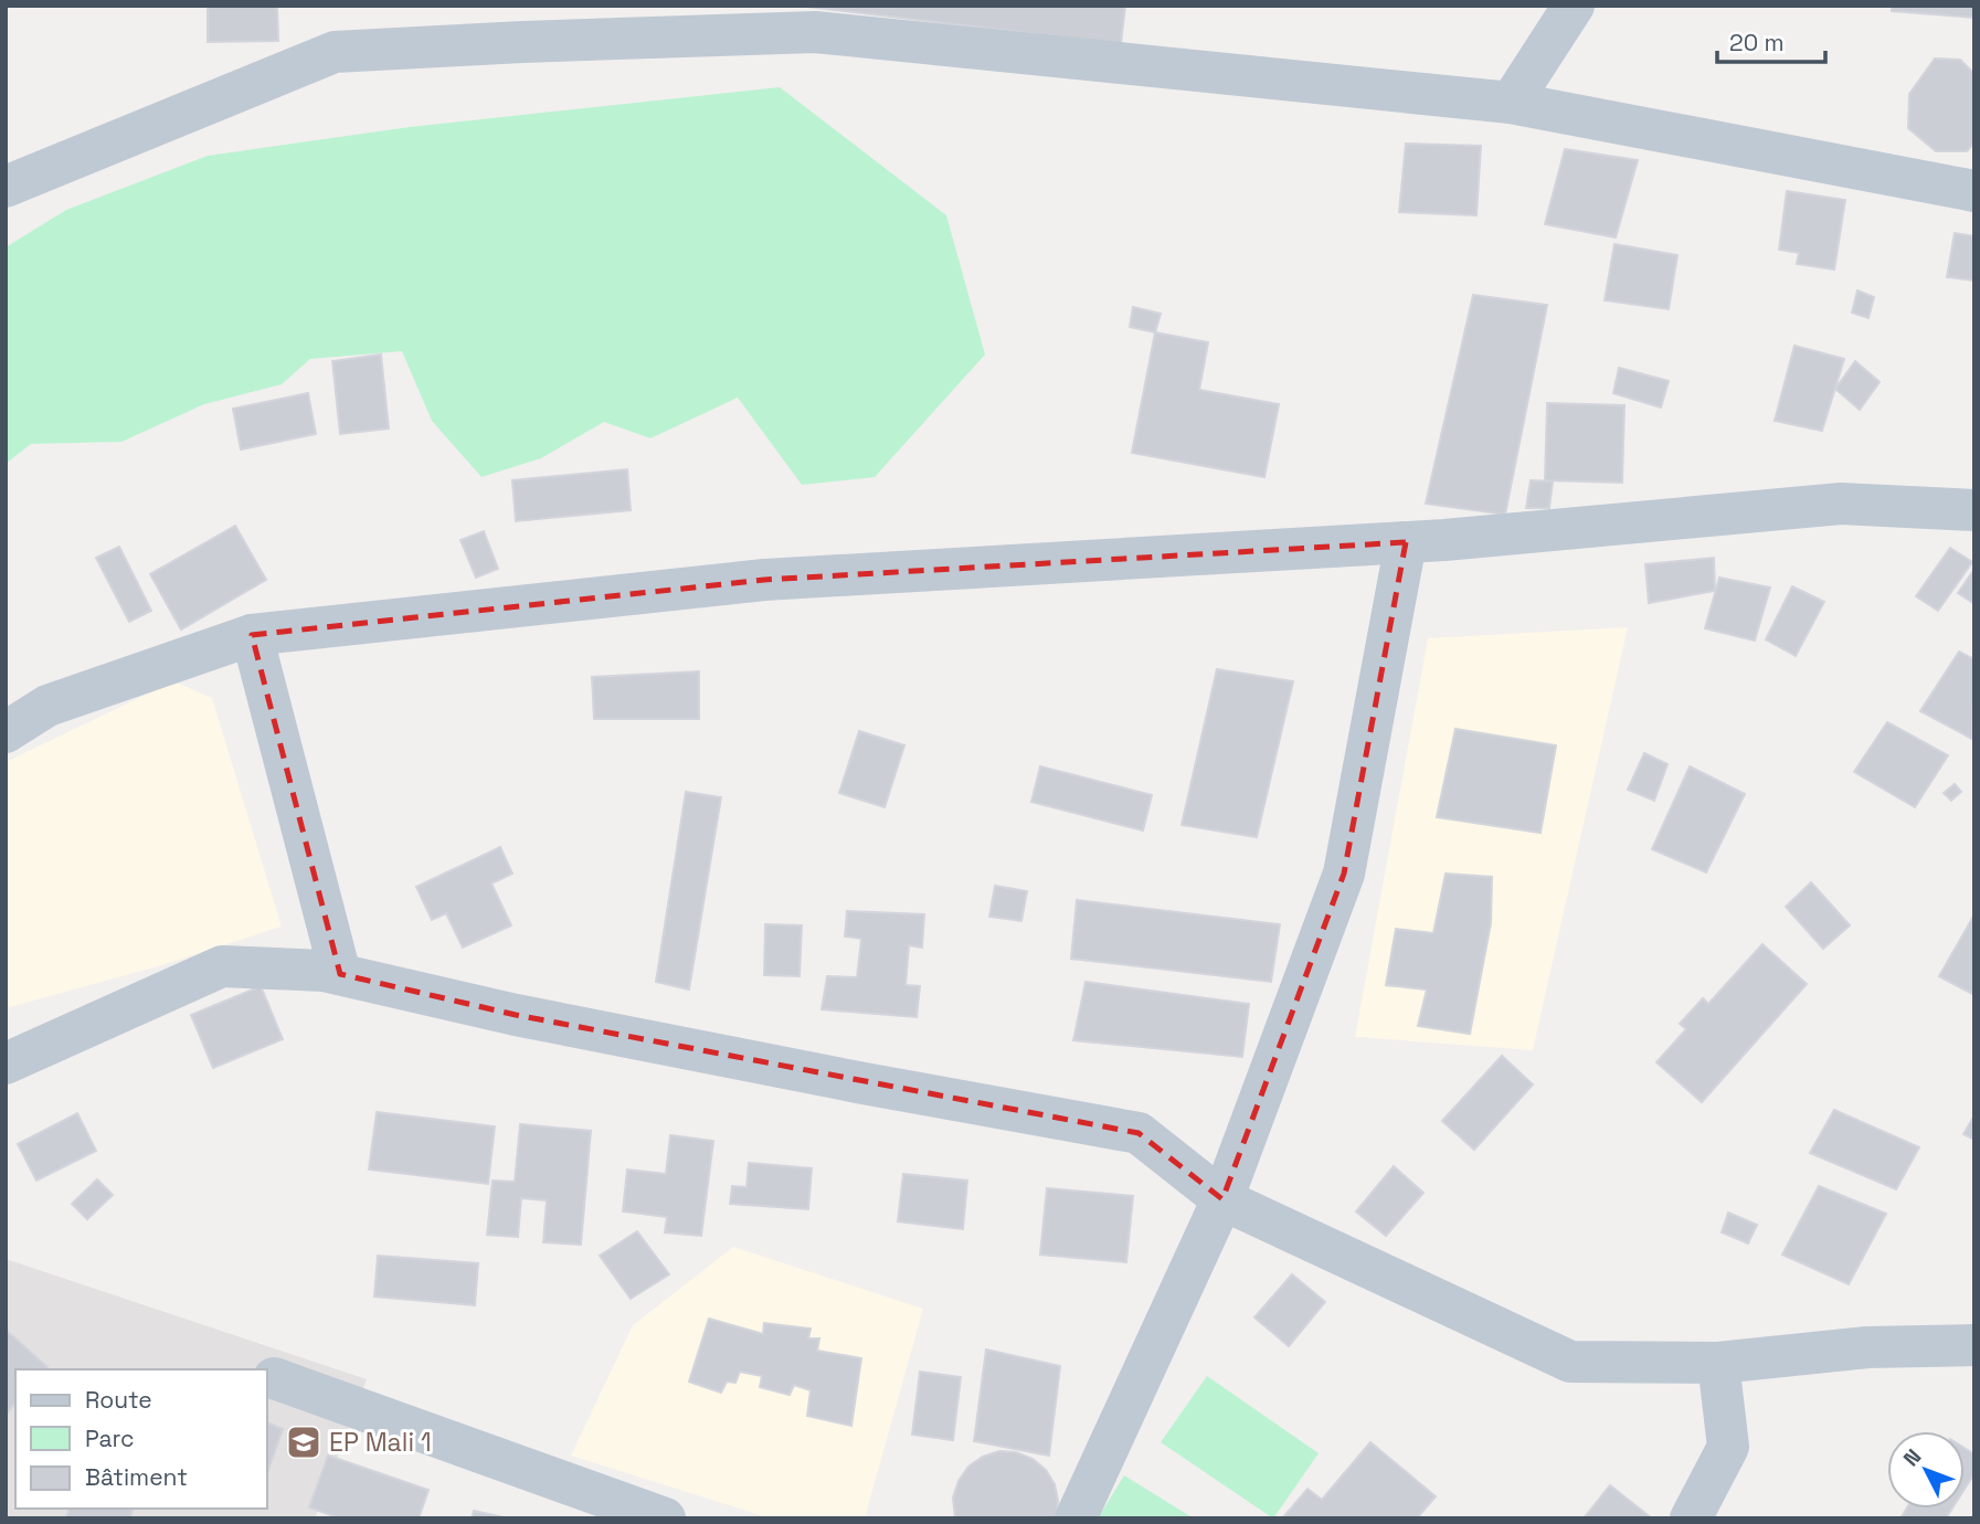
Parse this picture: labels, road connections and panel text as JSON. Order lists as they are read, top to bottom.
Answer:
{
  "places": {
    "school or university": ["EP Mali 1"]
  },
  "legend": ["Route", "Parc", "Bâtiment"],
  "scale_bar": "20 m",
  "north": "top left"
}
